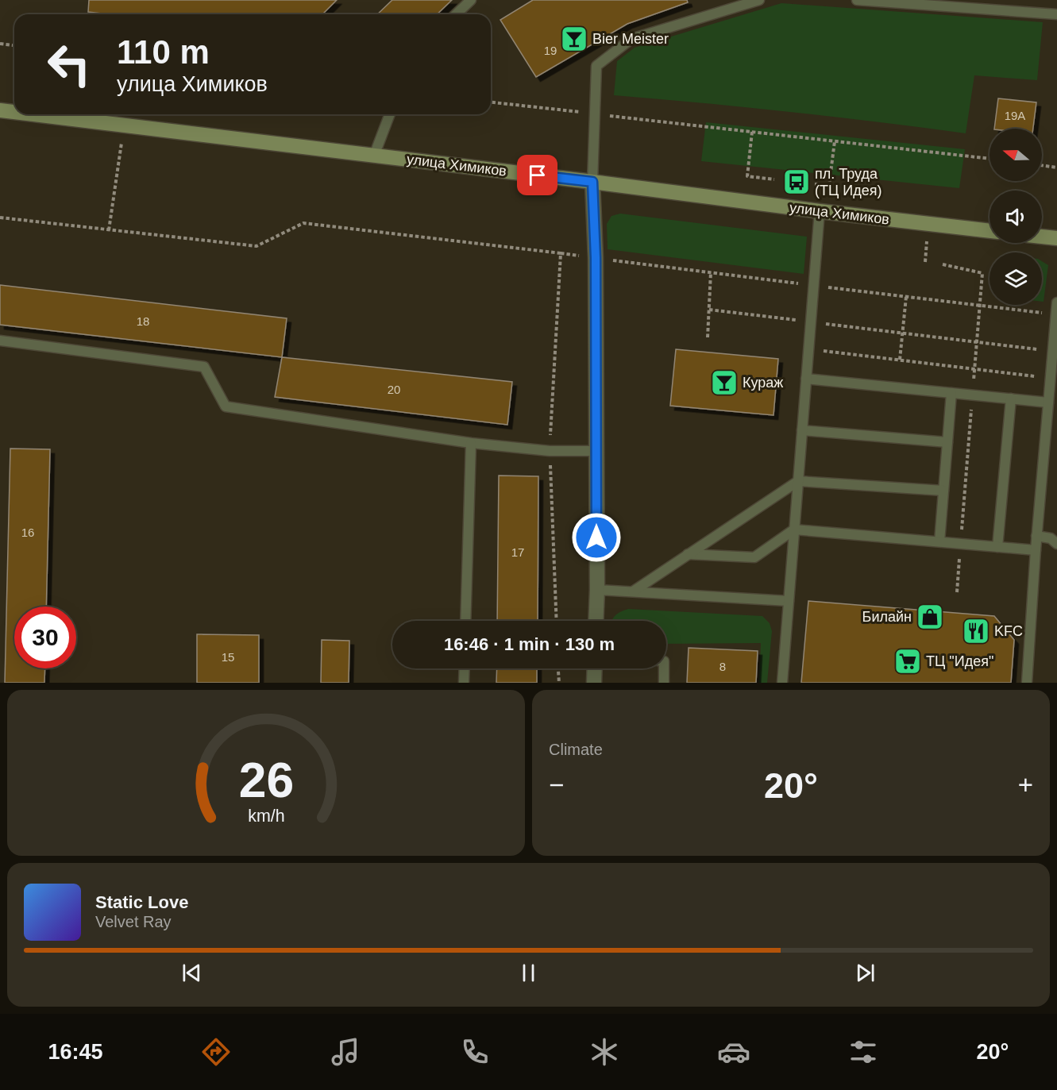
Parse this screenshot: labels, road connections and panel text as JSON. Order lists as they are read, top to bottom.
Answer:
{
  "streets": {
    "street": ["улица Химиков"]
  },
  "places": {
    "bar": ["Bier Meister", "Кураж"],
    "bus stop": ["пл. Труда (ТЦ Идея)"],
    "shop": ["Билайн"],
    "restaurant": ["KFC"],
    "supermarket": ["ТЦ \"Идея\""]
  },
  "house_numbers": [
    "19",
    "19А",
    "18",
    "20",
    "16",
    "17",
    "15",
    "8"
  ],
  "north": "left",
  "page": {
    "turn": ["110 m", "улица Химиков"],
    "limit": "30",
    "trip": "16:46 · 1 min · 130 m",
    "tile": "Climate",
    "heat": ["−", "20°", "+"],
    "song": ["Static Love", "Velvet Ray"],
    "tabs": ["16:45", "20°"],
    "gauge": ["26", "km/h"]
  }
}
